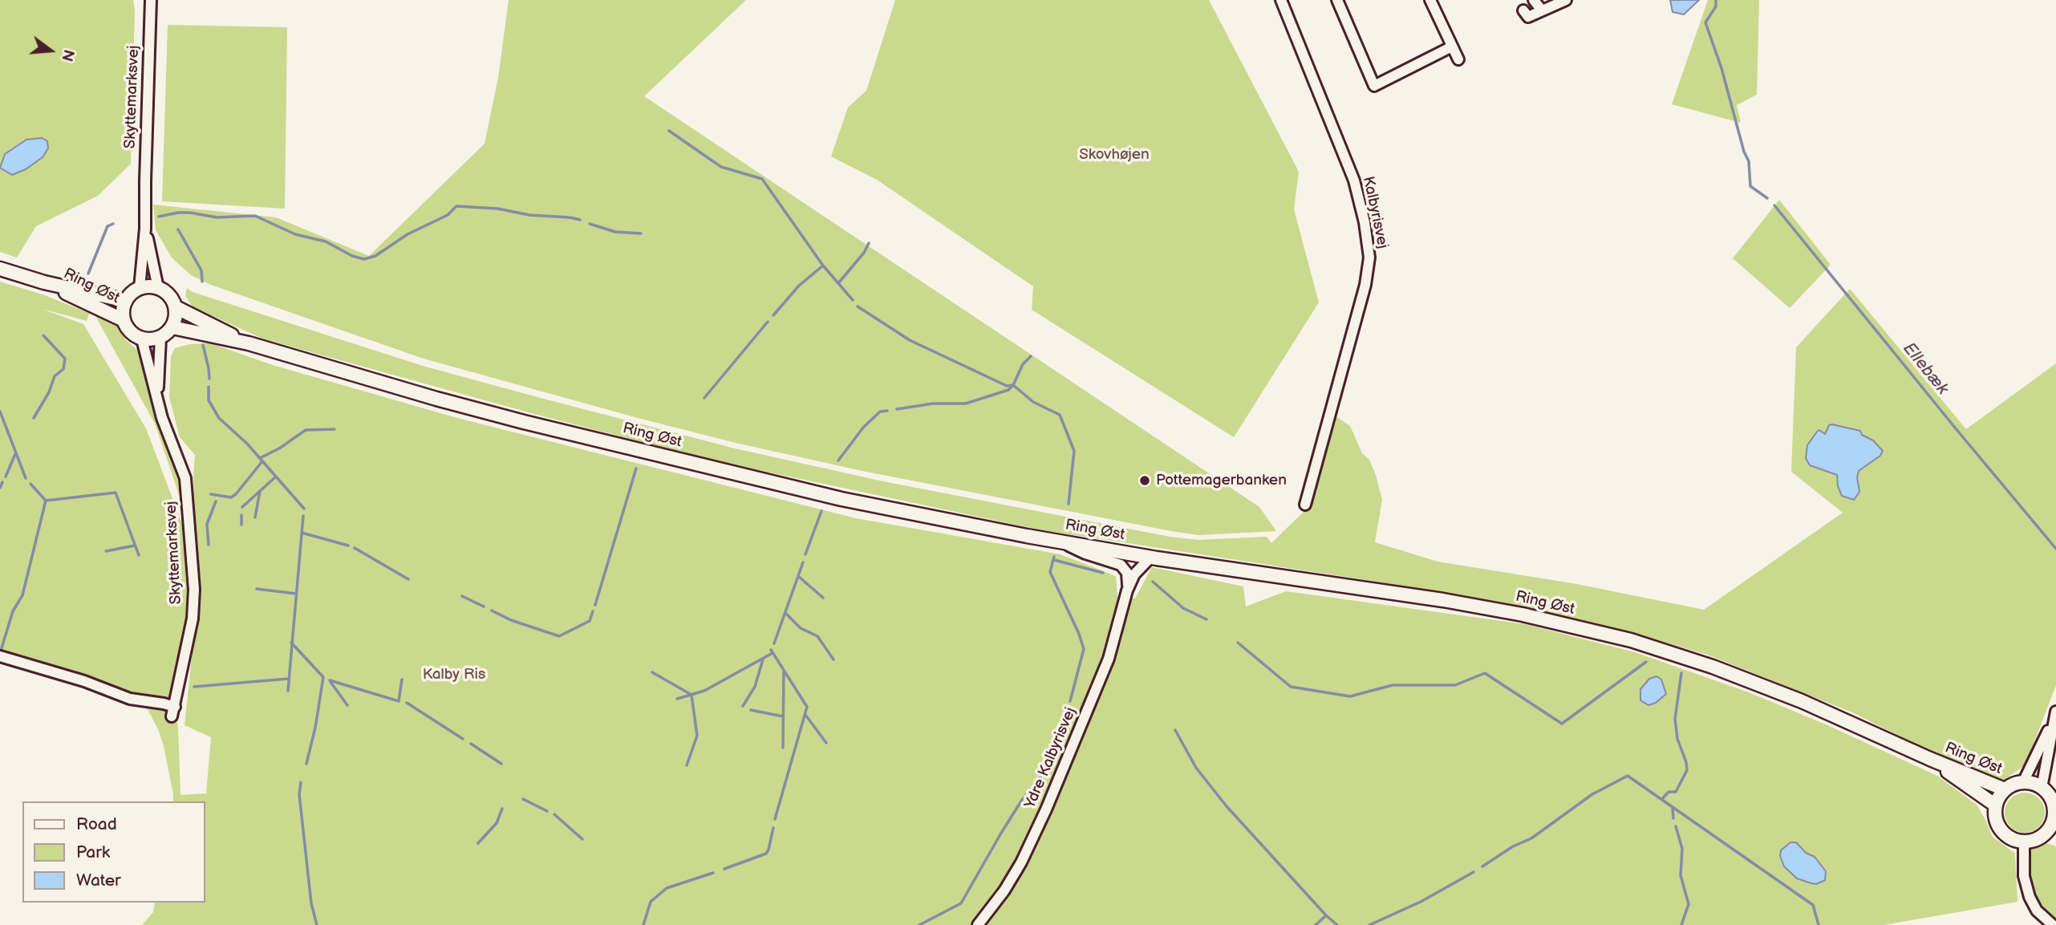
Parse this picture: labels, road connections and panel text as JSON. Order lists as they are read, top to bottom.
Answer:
{
  "streets": {
    "main road": ["Ring Øst"],
    "street": ["Skyttemarksvej", "Kalbyrisvej", "Ydre Kalbyrisvej"]
  },
  "crossings": [
    ["Skyttemarksvej", "Ring Øst"],
    ["Ring Øst", "Ydre Kalbyrisvej"]
  ],
  "water": ["Ellebæk"],
  "parks": ["Skovhøjen", "Kalby Ris"],
  "places": ["Pottemagerbanken"],
  "legend": ["Road", "Park", "Water"],
  "north": "right"
}
